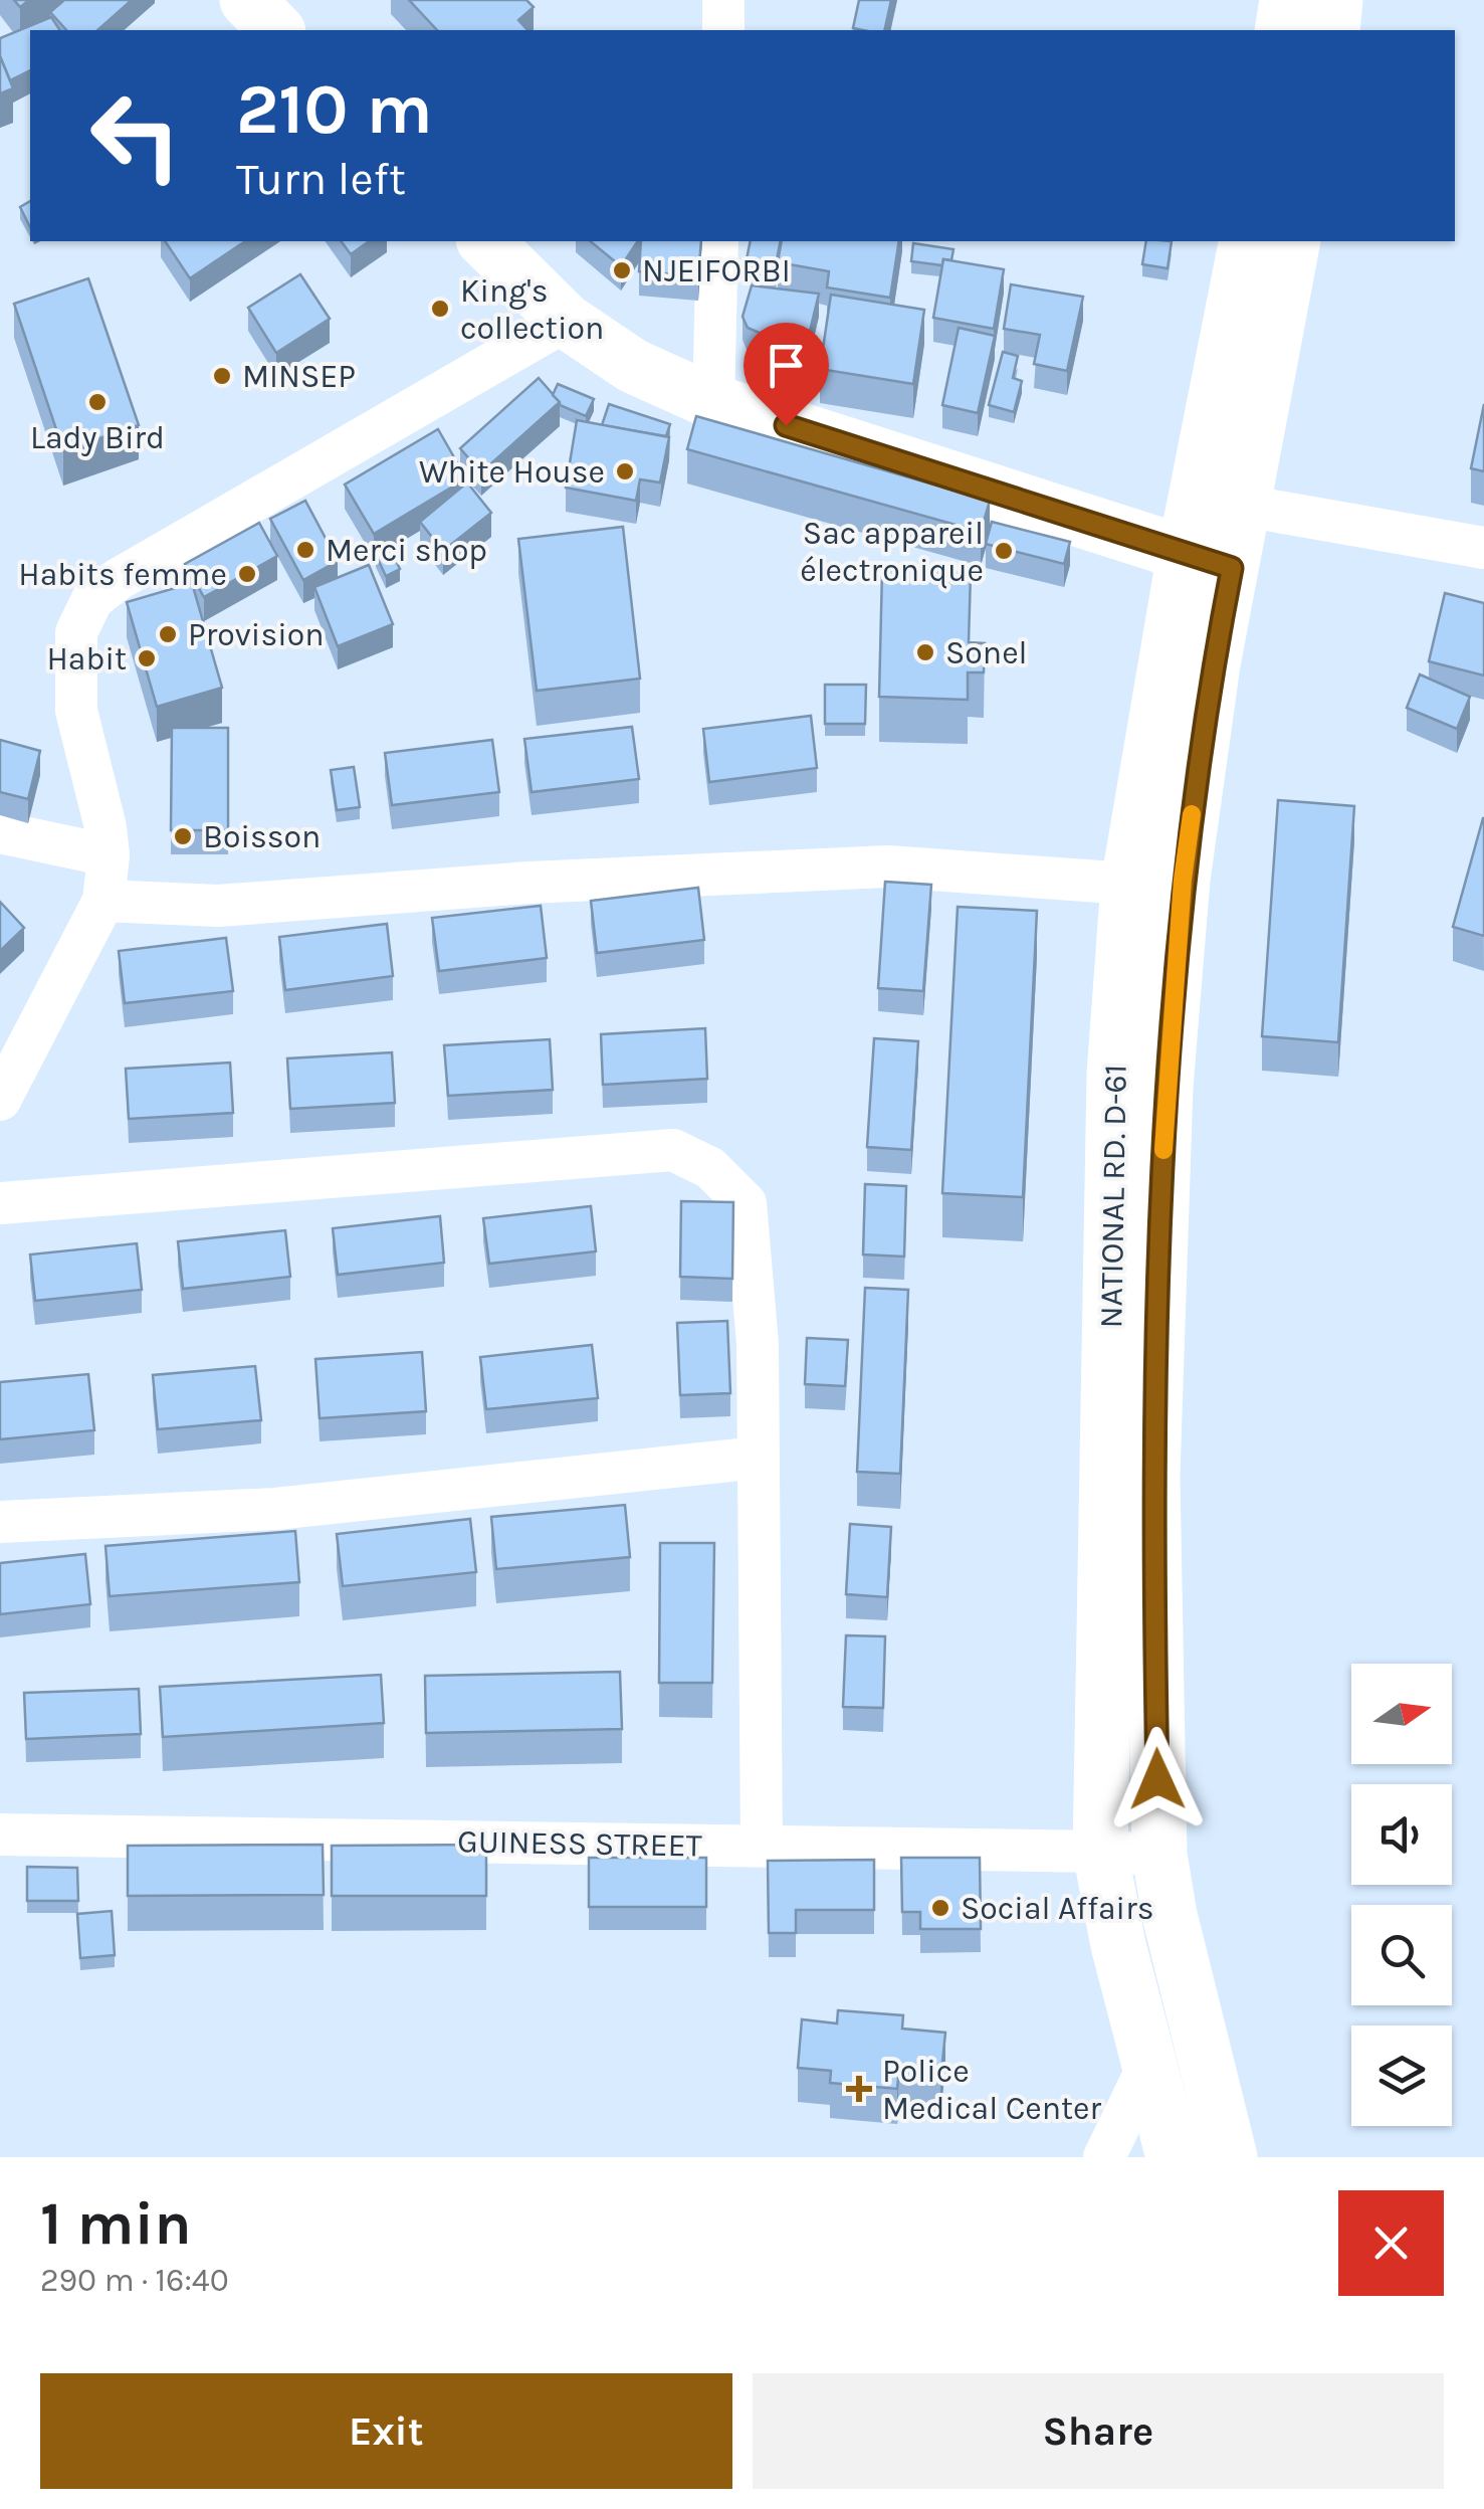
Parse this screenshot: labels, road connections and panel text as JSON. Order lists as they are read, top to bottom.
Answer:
{
  "streets": {
    "main road": ["NATIONAL RD. D-61"],
    "street": ["GUINESS STREET"]
  },
  "crossings": [
    ["NATIONAL RD. D-61", "GUINESS STREET"]
  ],
  "places": {
    "other": [
      "NJEIFORBI",
      "King's collection",
      "MINSEP",
      "Lady Bird",
      "White House",
      "Merci shop",
      "Sac appareil électronique",
      "Habits femme",
      "Provision",
      "Sonel",
      "Habit",
      "Boisson",
      "Social Affairs"
    ],
    "health": ["Police Medical Center"]
  },
  "north": "right",
  "page": {
    "turn": ["210 m", "Turn left"],
    "heading": ["1 min", "290 m · 16:40"],
    "buttons": ["Exit", "Share"]
  }
}
